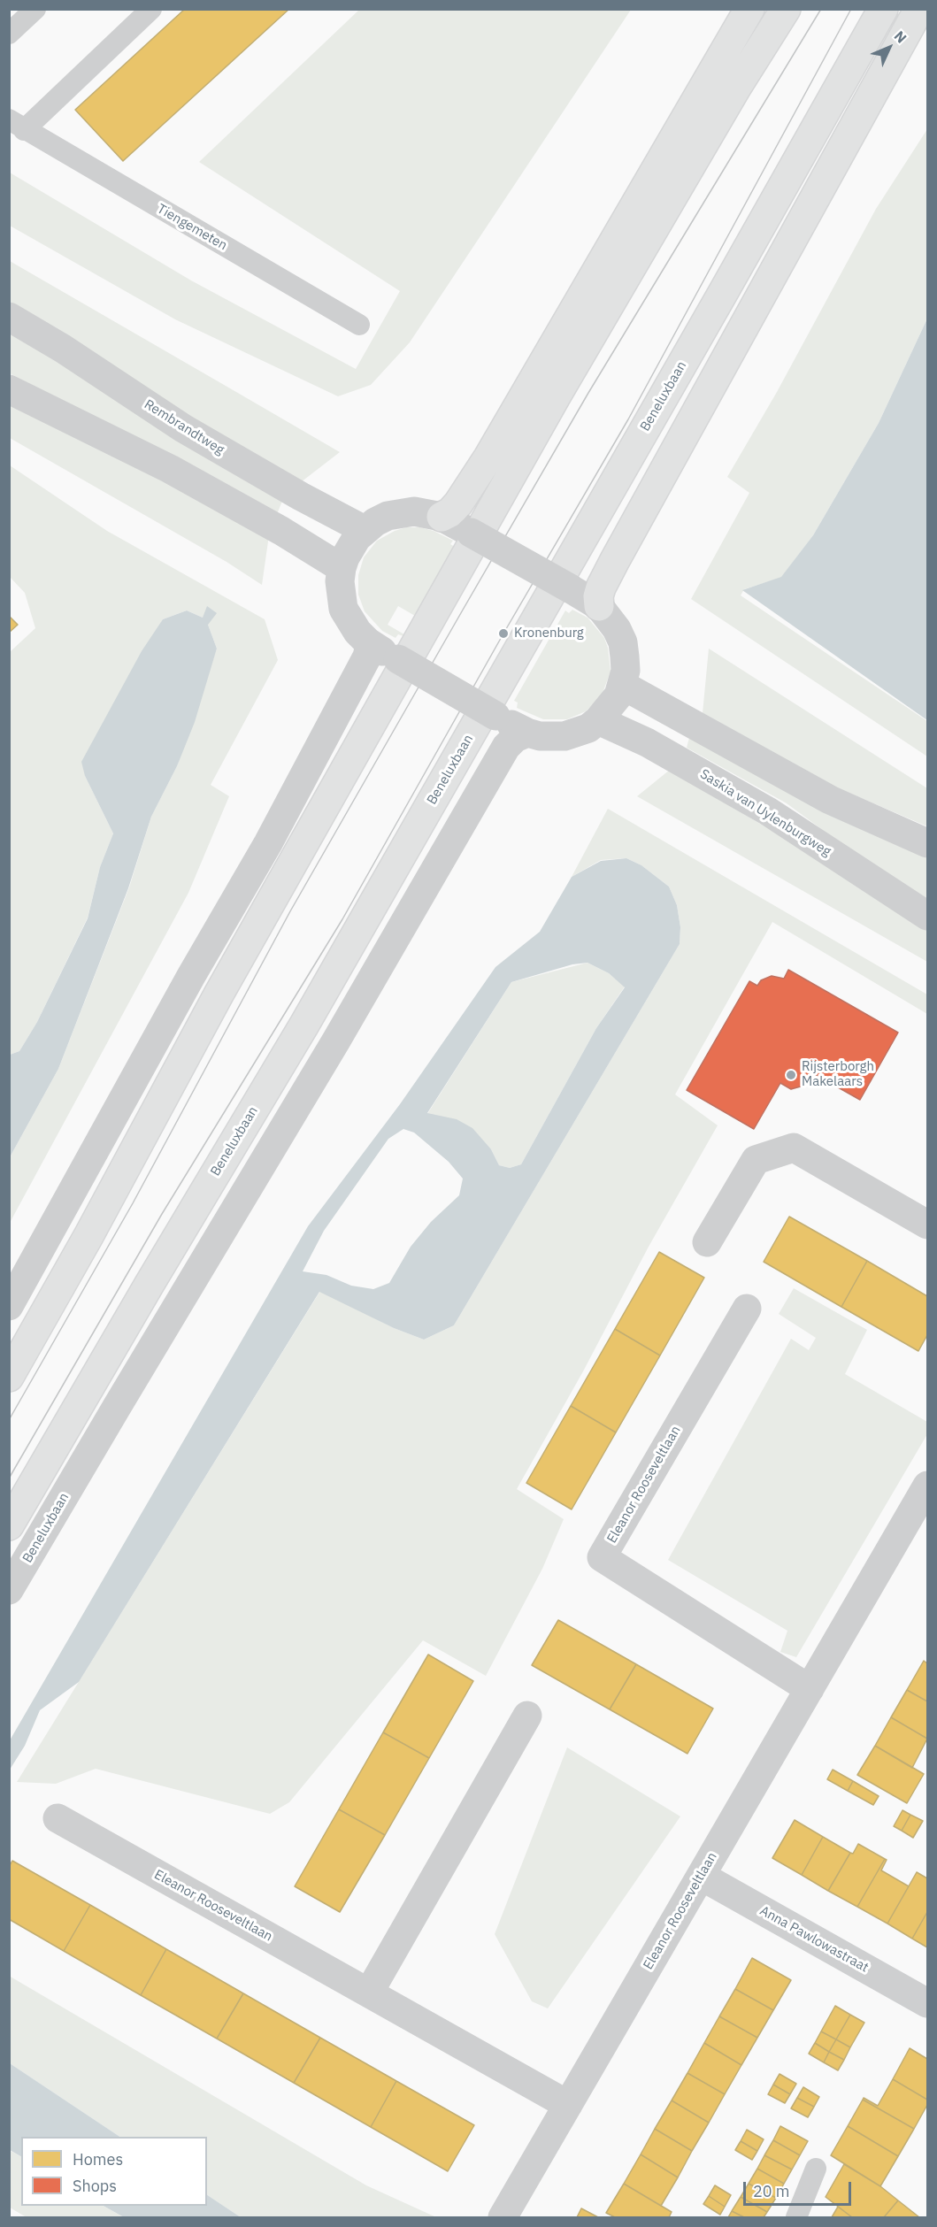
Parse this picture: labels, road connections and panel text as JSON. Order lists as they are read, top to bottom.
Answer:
{
  "streets": {
    "main road": ["Beneluxbaan"],
    "street": [
      "Rembrandtweg",
      "Saskia van Uylenburgweg",
      "Eleanor Rooseveltlaan",
      "Anna Pawlowastraat"
    ],
    "lane": ["Tiengemeten"]
  },
  "crossings": [
    ["Eleanor Rooseveltlaan", "Anna Pawlowastraat"]
  ],
  "places": ["Kronenburg", "Rijsterborgh Makelaars"],
  "legend": ["Homes", "Shops"],
  "scale_bar": "20 m",
  "north": "top right"
}
